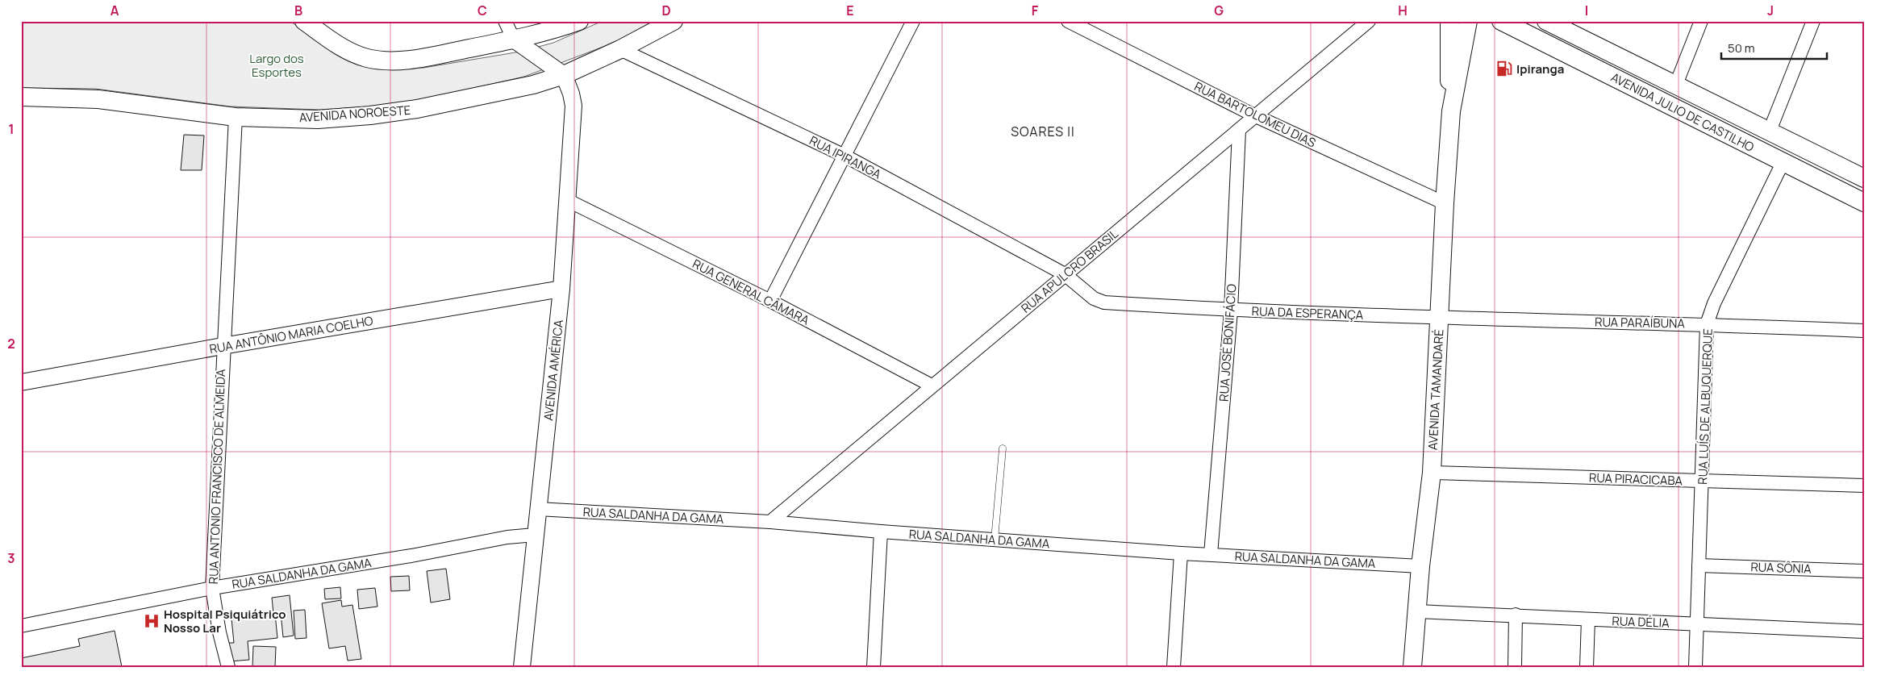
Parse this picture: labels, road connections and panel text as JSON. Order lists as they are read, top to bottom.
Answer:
{
  "streets": {
    "main road": ["AVENIDA JULIO DE CASTILHO", "AVENIDA NOROESTE", "AVENIDA TAMANDARÉ"],
    "street": [
      "RUA BARTOLOMEU DIAS",
      "RUA IPIRANGA",
      "RUA APULCRO BRASIL",
      "RUA GENERAL CÂMARA",
      "RUA DA ESPERANÇA",
      "RUA PARAÍBUNA",
      "RUA ANTÔNIO MARIA COELHO",
      "RUA JOSÉ BONIFÁCIO",
      "AVENIDA AMÉRICA",
      "RUA LUÍS DE ALBUQUERQUE",
      "RUA ANTONIO FRANCISCO DE ALMEIDA",
      "RUA PIRACICABA",
      "RUA SALDANHA DA GAMA",
      "RUA SÔNIA",
      "RUA DÉLIA"
    ]
  },
  "crossings": [
    ["AVENIDA JULIO DE CASTILHO", "RUA LUÍS DE ALBUQUERQUE"],
    ["AVENIDA NOROESTE", "RUA IPIRANGA"],
    ["AVENIDA NOROESTE", "AVENIDA AMÉRICA"],
    ["AVENIDA NOROESTE", "RUA ANTONIO FRANCISCO DE ALMEIDA"],
    ["RUA BARTOLOMEU DIAS", "RUA APULCRO BRASIL"],
    ["RUA BARTOLOMEU DIAS", "AVENIDA TAMANDARÉ"],
    ["RUA IPIRANGA", "RUA APULCRO BRASIL"],
    ["RUA IPIRANGA", "RUA DA ESPERANÇA"],
    ["RUA APULCRO BRASIL", "RUA GENERAL CÂMARA"],
    ["RUA APULCRO BRASIL", "RUA DA ESPERANÇA"],
    ["RUA APULCRO BRASIL", "RUA JOSÉ BONIFÁCIO"],
    ["RUA APULCRO BRASIL", "RUA SALDANHA DA GAMA"],
    ["RUA GENERAL CÂMARA", "AVENIDA AMÉRICA"],
    ["RUA DA ESPERANÇA", "RUA PARAÍBUNA"],
    ["RUA DA ESPERANÇA", "RUA JOSÉ BONIFÁCIO"],
    ["RUA DA ESPERANÇA", "AVENIDA TAMANDARÉ"],
    ["RUA PARAÍBUNA", "AVENIDA TAMANDARÉ"],
    ["RUA PARAÍBUNA", "RUA LUÍS DE ALBUQUERQUE"],
    ["RUA ANTÔNIO MARIA COELHO", "AVENIDA AMÉRICA"],
    ["RUA ANTÔNIO MARIA COELHO", "RUA ANTONIO FRANCISCO DE ALMEIDA"],
    ["RUA JOSÉ BONIFÁCIO", "RUA SALDANHA DA GAMA"],
    ["AVENIDA AMÉRICA", "RUA SALDANHA DA GAMA"],
    ["AVENIDA TAMANDARÉ", "RUA PIRACICABA"],
    ["AVENIDA TAMANDARÉ", "RUA SALDANHA DA GAMA"],
    ["AVENIDA TAMANDARÉ", "RUA DÉLIA"],
    ["RUA LUÍS DE ALBUQUERQUE", "RUA PIRACICABA"],
    ["RUA LUÍS DE ALBUQUERQUE", "RUA SÔNIA"],
    ["RUA LUÍS DE ALBUQUERQUE", "RUA DÉLIA"],
    ["RUA ANTONIO FRANCISCO DE ALMEIDA", "RUA SALDANHA DA GAMA"]
  ],
  "districts": ["SOARES II"],
  "parks": ["Largo dos Esportes"],
  "places": {
    "fuel station": ["Ipiranga"],
    "hospital": ["Hospital Psiquiátrico Nosso Lar"]
  },
  "scale_bar": "50 m",
  "grid": {
    "columns": [
      "A",
      "B",
      "C",
      "D",
      "E",
      "F",
      "G",
      "H",
      "I",
      "J"
    ],
    "rows": ["1", "2", "3"]
  }
}
